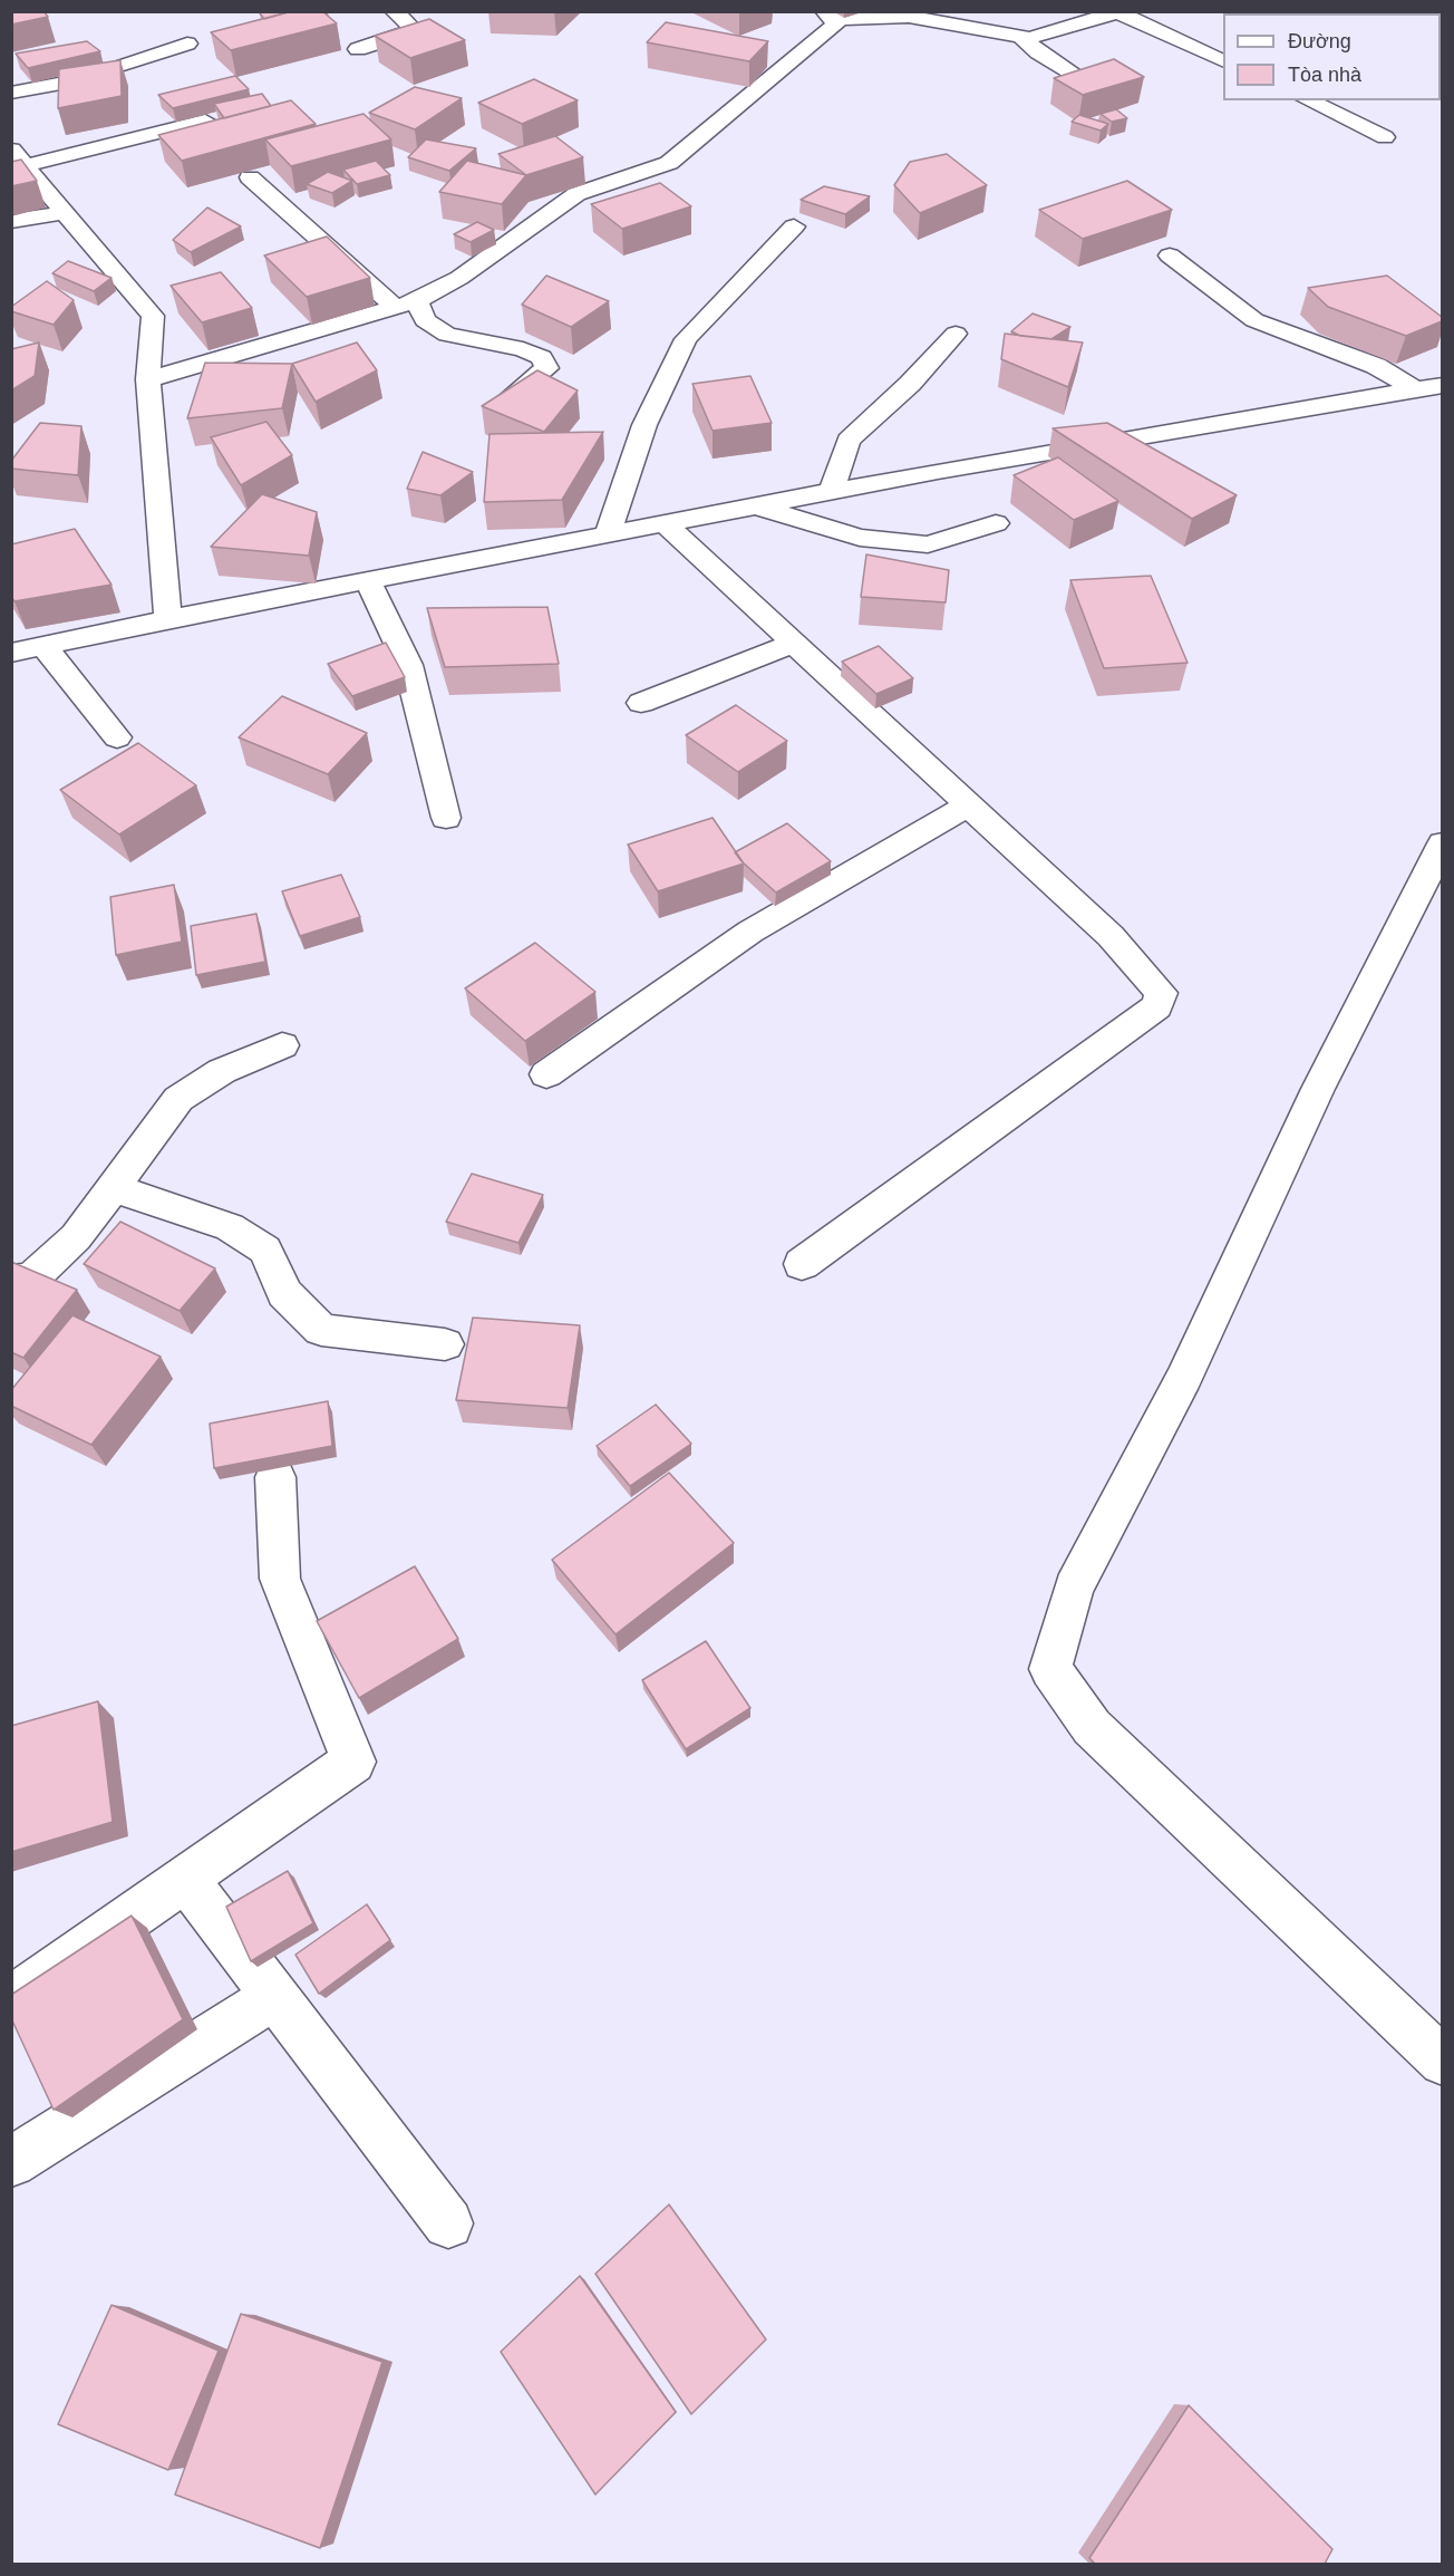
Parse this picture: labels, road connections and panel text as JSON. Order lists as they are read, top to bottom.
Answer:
{
  "legend": ["Đường", "Tòa nhà"]
}
